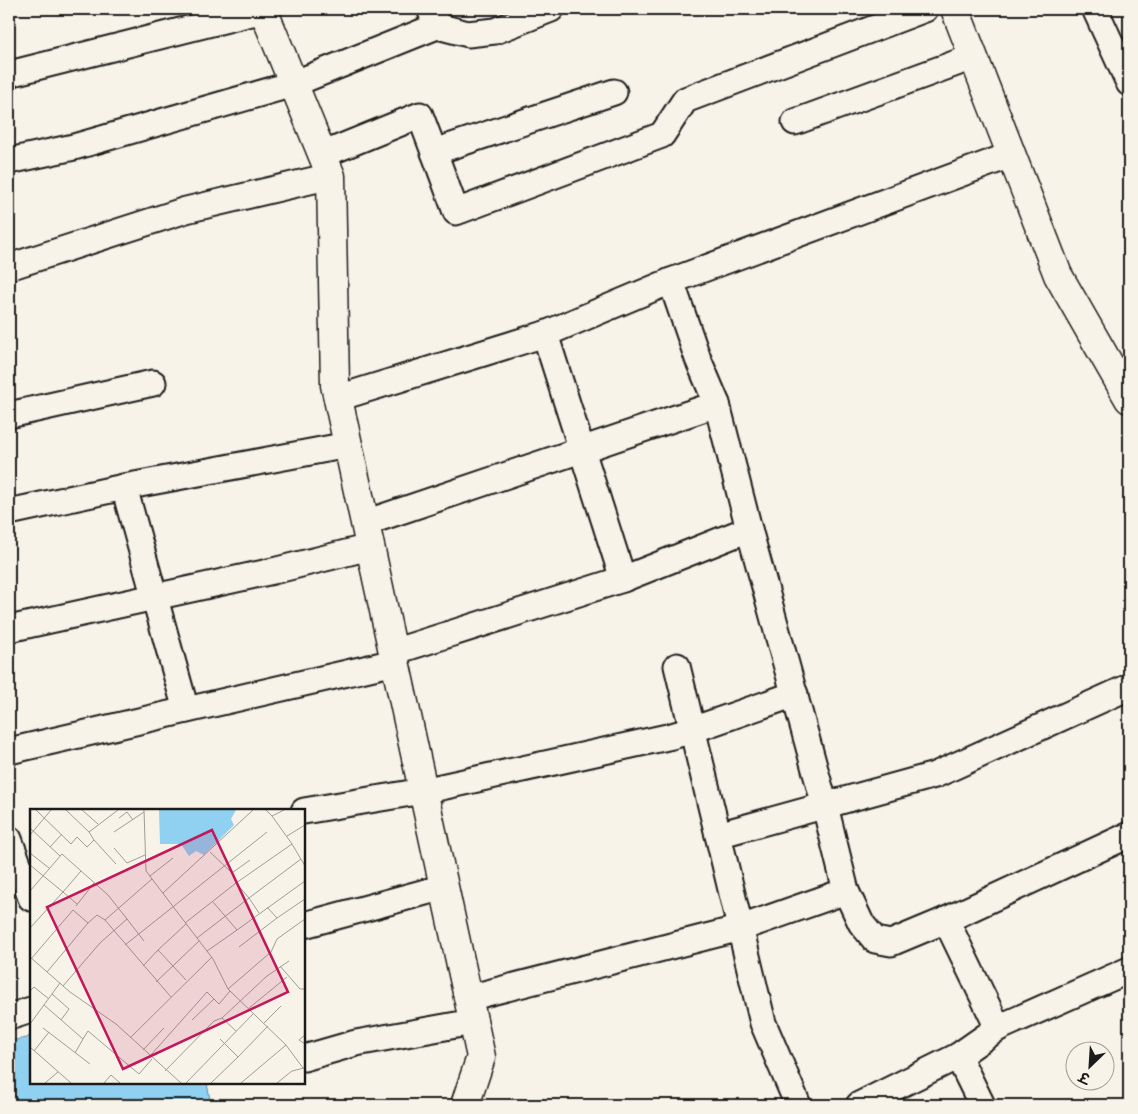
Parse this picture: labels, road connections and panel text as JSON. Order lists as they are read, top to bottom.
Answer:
{
  "north": "bottom left"
}
